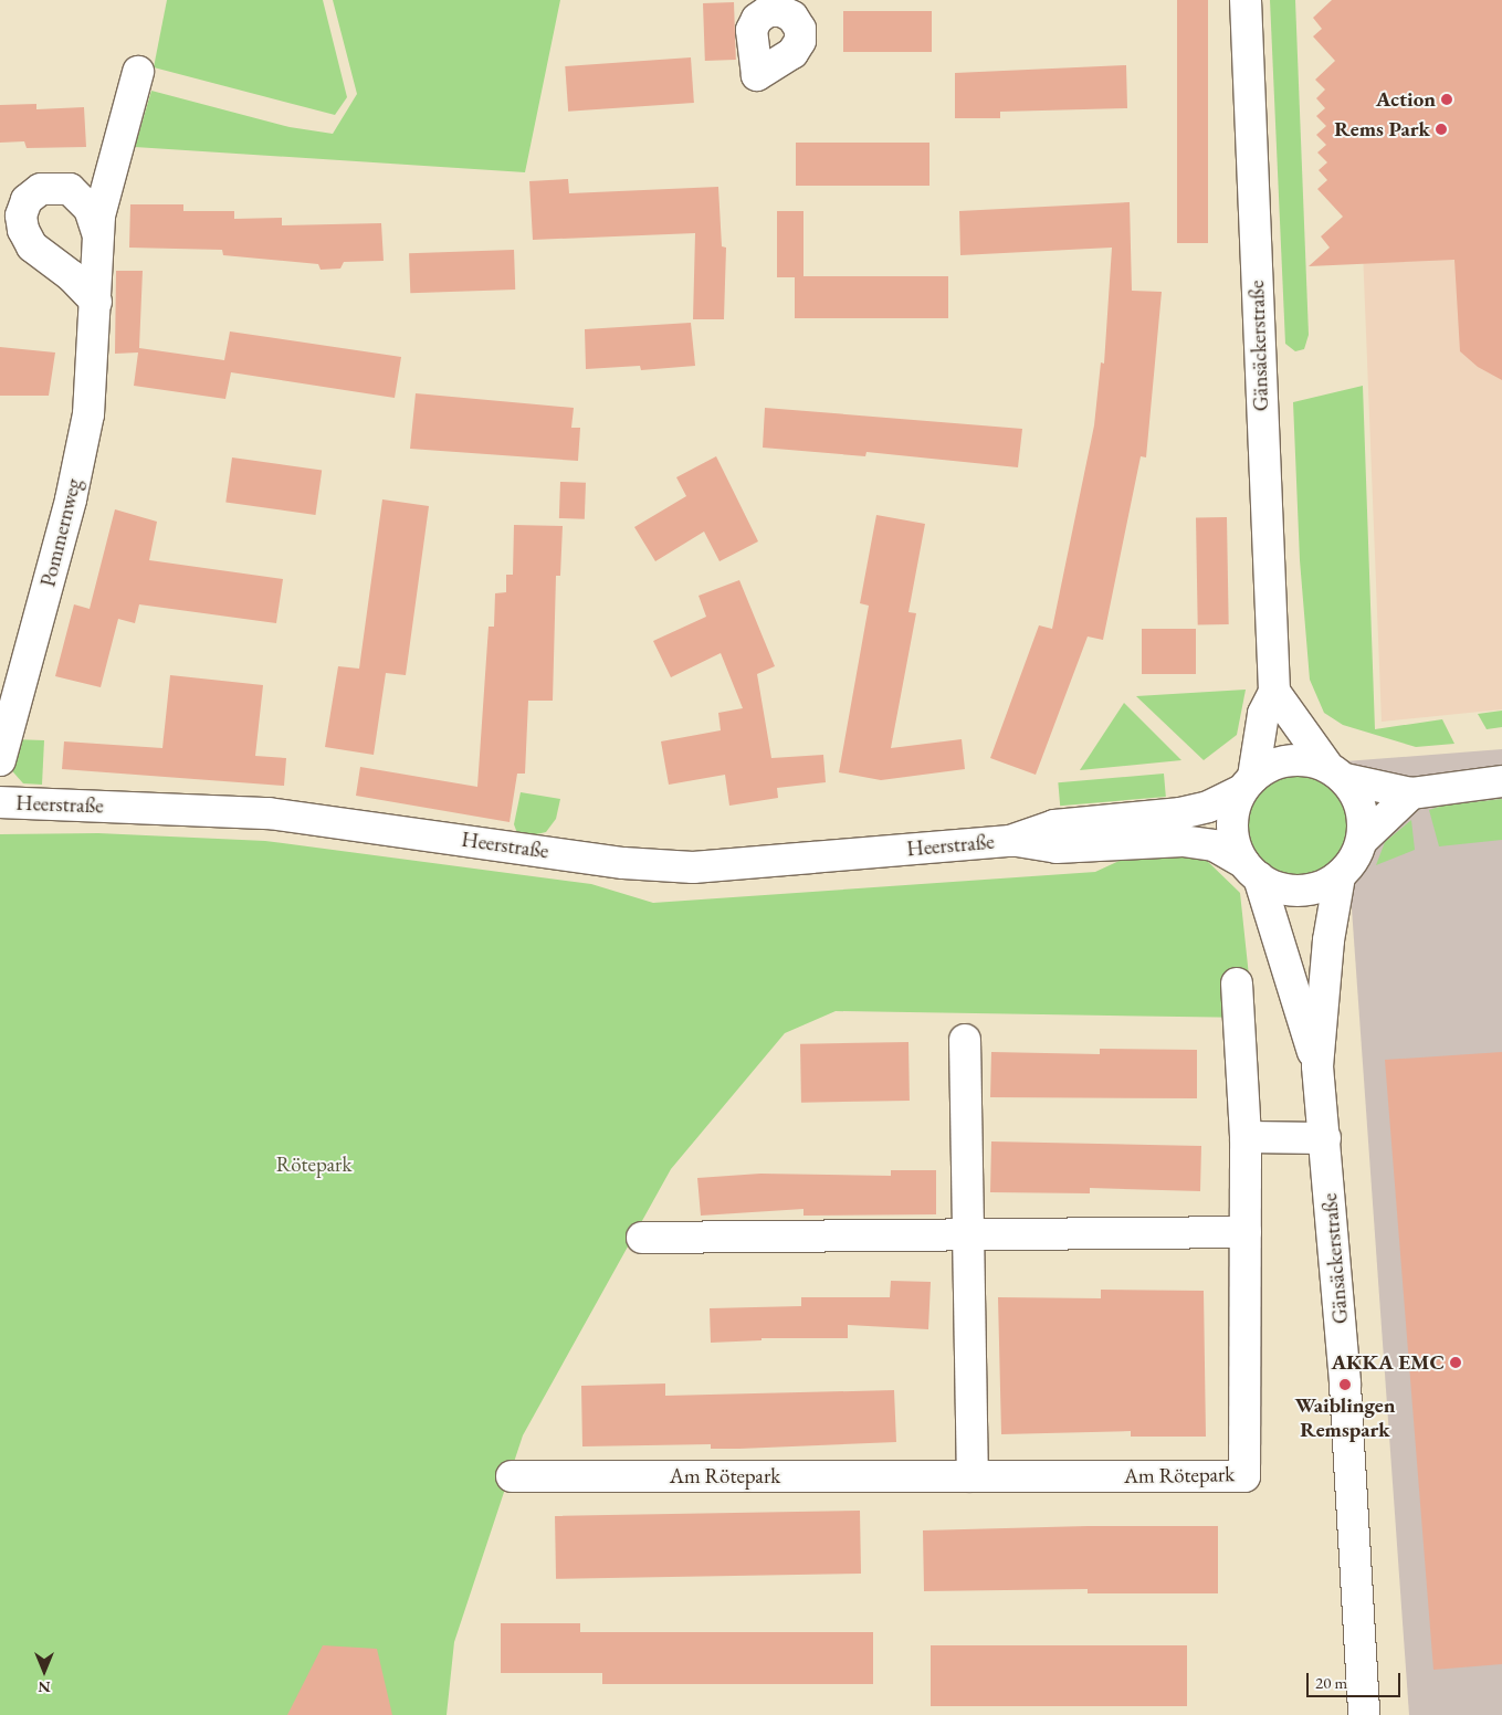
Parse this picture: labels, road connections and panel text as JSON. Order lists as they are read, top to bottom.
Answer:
{
  "streets": {
    "street": [
      "Gänsäckerstraße",
      "Pommernweg",
      "Heerstraße",
      "Am Rötepark"
    ]
  },
  "crossings": [
    ["Gänsäckerstraße", "Heerstraße"]
  ],
  "parks": ["Rötepark"],
  "places": [
    "Action",
    "Rems Park",
    "AKKA EMC",
    "Waiblingen Remspark"
  ],
  "scale_bar": "20 m",
  "north": "bottom"
}
